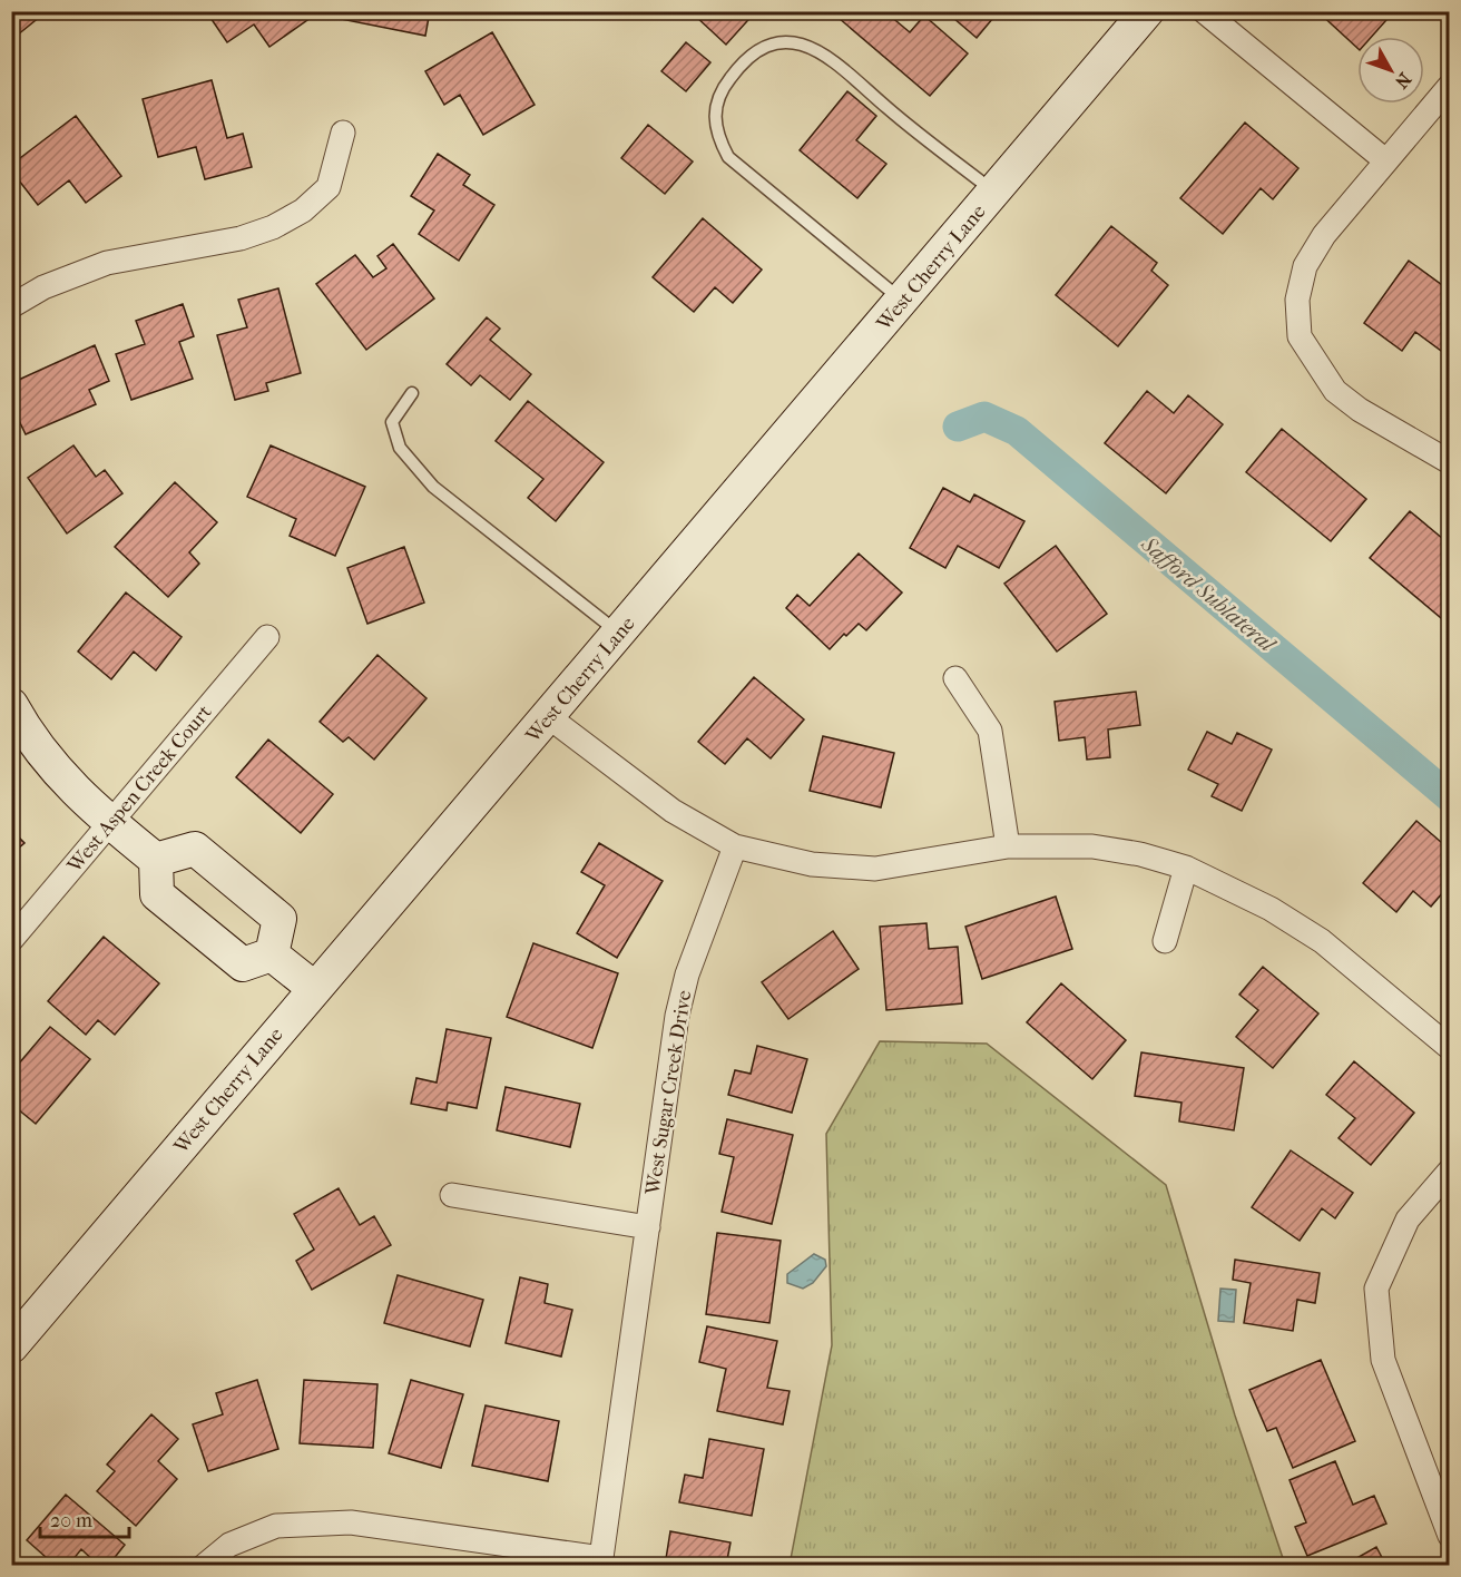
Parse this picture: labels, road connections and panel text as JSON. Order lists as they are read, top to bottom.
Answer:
{
  "streets": {
    "main road": ["West Cherry Lane"],
    "street": ["West Aspen Creek Court", "West Sugar Creek Drive"]
  },
  "water": ["Safford Sublateral"],
  "scale_bar": "20 m",
  "north": "bottom right"
}
